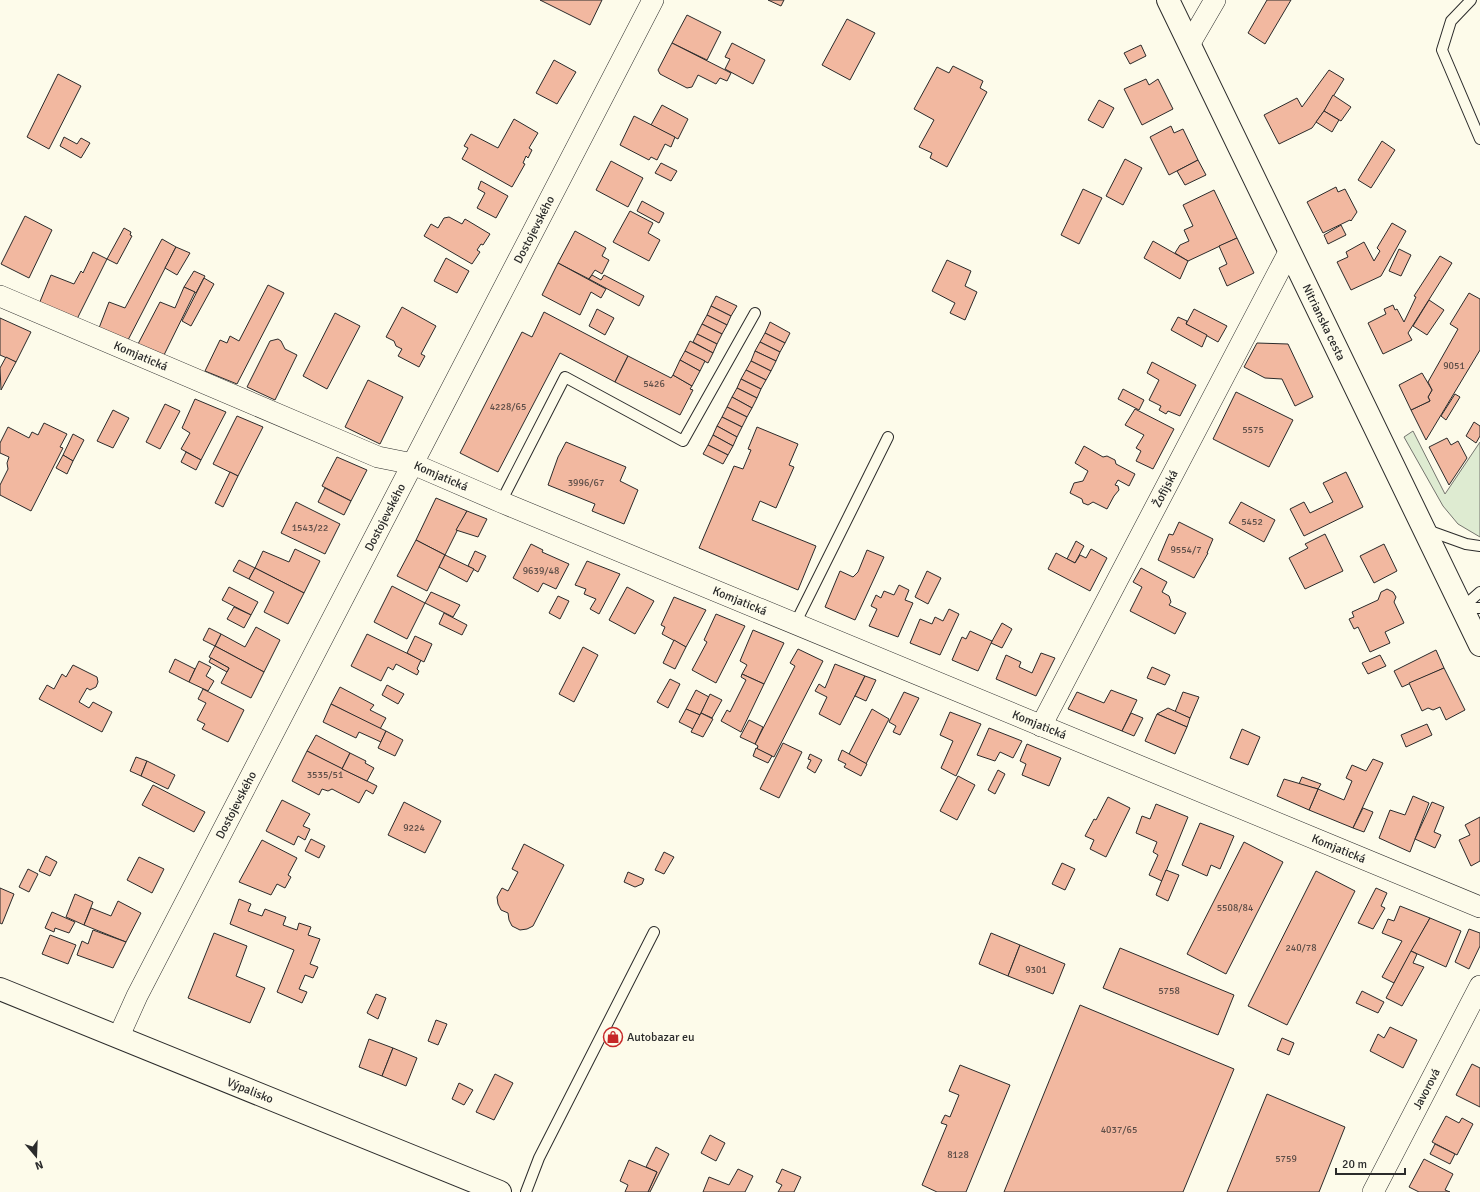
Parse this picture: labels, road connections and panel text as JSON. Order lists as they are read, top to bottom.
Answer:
{
  "streets": {
    "main road": ["Nitrianska cesta", "Výpalisko"],
    "street": [
      "Dostojevského",
      "Komjatická",
      "Žofijská",
      "Javorová"
    ]
  },
  "crossings": [
    ["Dostojevského", "Komjatická"],
    ["Dostojevského", "Výpalisko"],
    ["Nitrianska cesta", "Žofijská"],
    ["Komjatická", "Žofijská"]
  ],
  "places": {
    "shop": ["Autobazar eu"]
  },
  "house_numbers": [
    "9051",
    "5426",
    "4228/65",
    "5575",
    "3996/67",
    "5452",
    "1543/22",
    "9554/7",
    "9639/48",
    "3535/51",
    "9224",
    "5508/84",
    "240/78",
    "9301",
    "5758",
    "4037/65",
    "8128",
    "5759"
  ],
  "scale_bar": "20 m",
  "north": "bottom"
}
